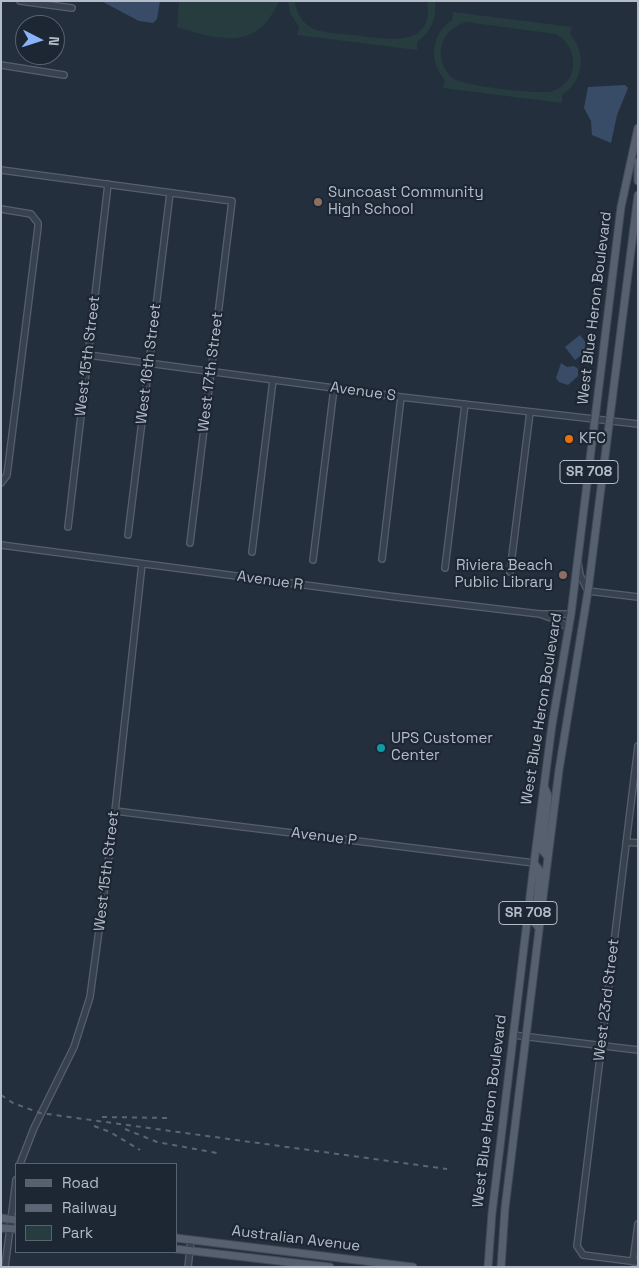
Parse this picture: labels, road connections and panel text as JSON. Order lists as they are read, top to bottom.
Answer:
{
  "streets": {
    "main road": ["West Blue Heron Boulevard", "SR 708", "Australian Avenue"],
    "street": [
      "West 15th Street",
      "West 16th Street",
      "West 17th Street",
      "Avenue S",
      "Avenue R",
      "Avenue P",
      "West 23rd Street"
    ]
  },
  "crossings": [
    ["West Blue Heron Boulevard", "Avenue S"],
    ["West Blue Heron Boulevard", "Avenue R"],
    ["West Blue Heron Boulevard", "Avenue P"],
    ["West 15th Street", "Avenue S"],
    ["West 15th Street", "Avenue R"],
    ["West 15th Street", "Avenue P"],
    ["West 16th Street", "West 17th Street"],
    ["West 16th Street", "Avenue S"],
    ["West 17th Street", "Avenue S"]
  ],
  "places": [
    "Suncoast Community High School",
    "KFC",
    "Riviera Beach Public Library",
    "UPS Customer Center"
  ],
  "legend": ["Road", "Railway", "Park"],
  "north": "right"
}
